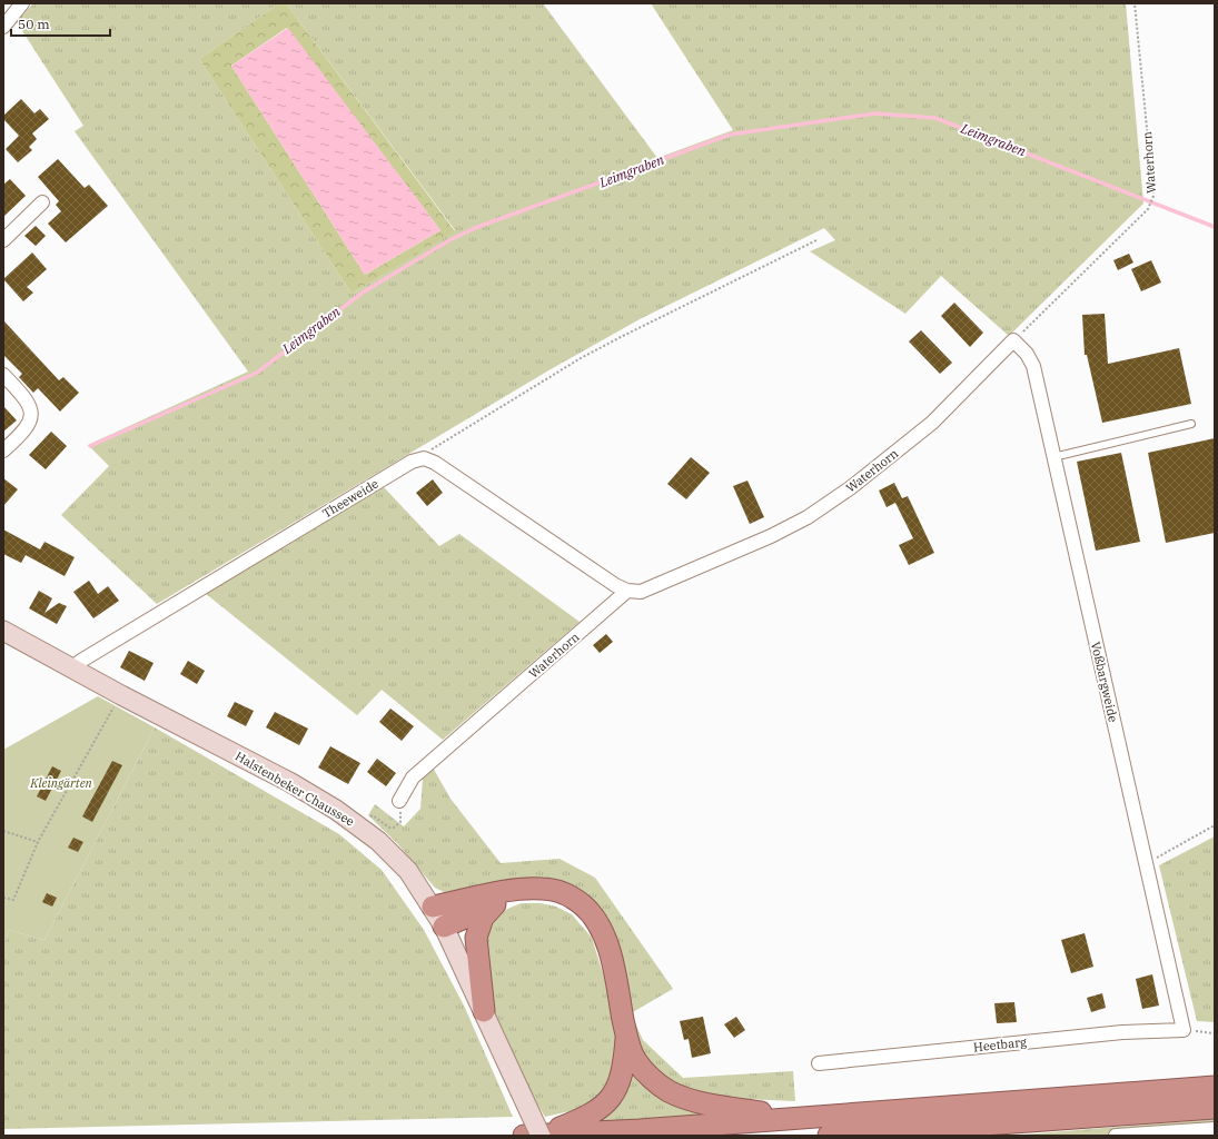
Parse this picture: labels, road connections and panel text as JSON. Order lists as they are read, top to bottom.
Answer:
{
  "streets": {
    "main road": ["Halstenbeker Chaussee"],
    "street": [
      "Waterhorn",
      "Theeweide",
      "Voßbargweide",
      "Heetbarg"
    ]
  },
  "crossings": [
    ["Waterhorn", "Voßbargweide"],
    ["Theeweide", "Halstenbeker Chaussee"],
    ["Voßbargweide", "Heetbarg"]
  ],
  "water": ["Leimgraben"],
  "parks": ["Kleingärten"],
  "scale_bar": "50 m"
}
